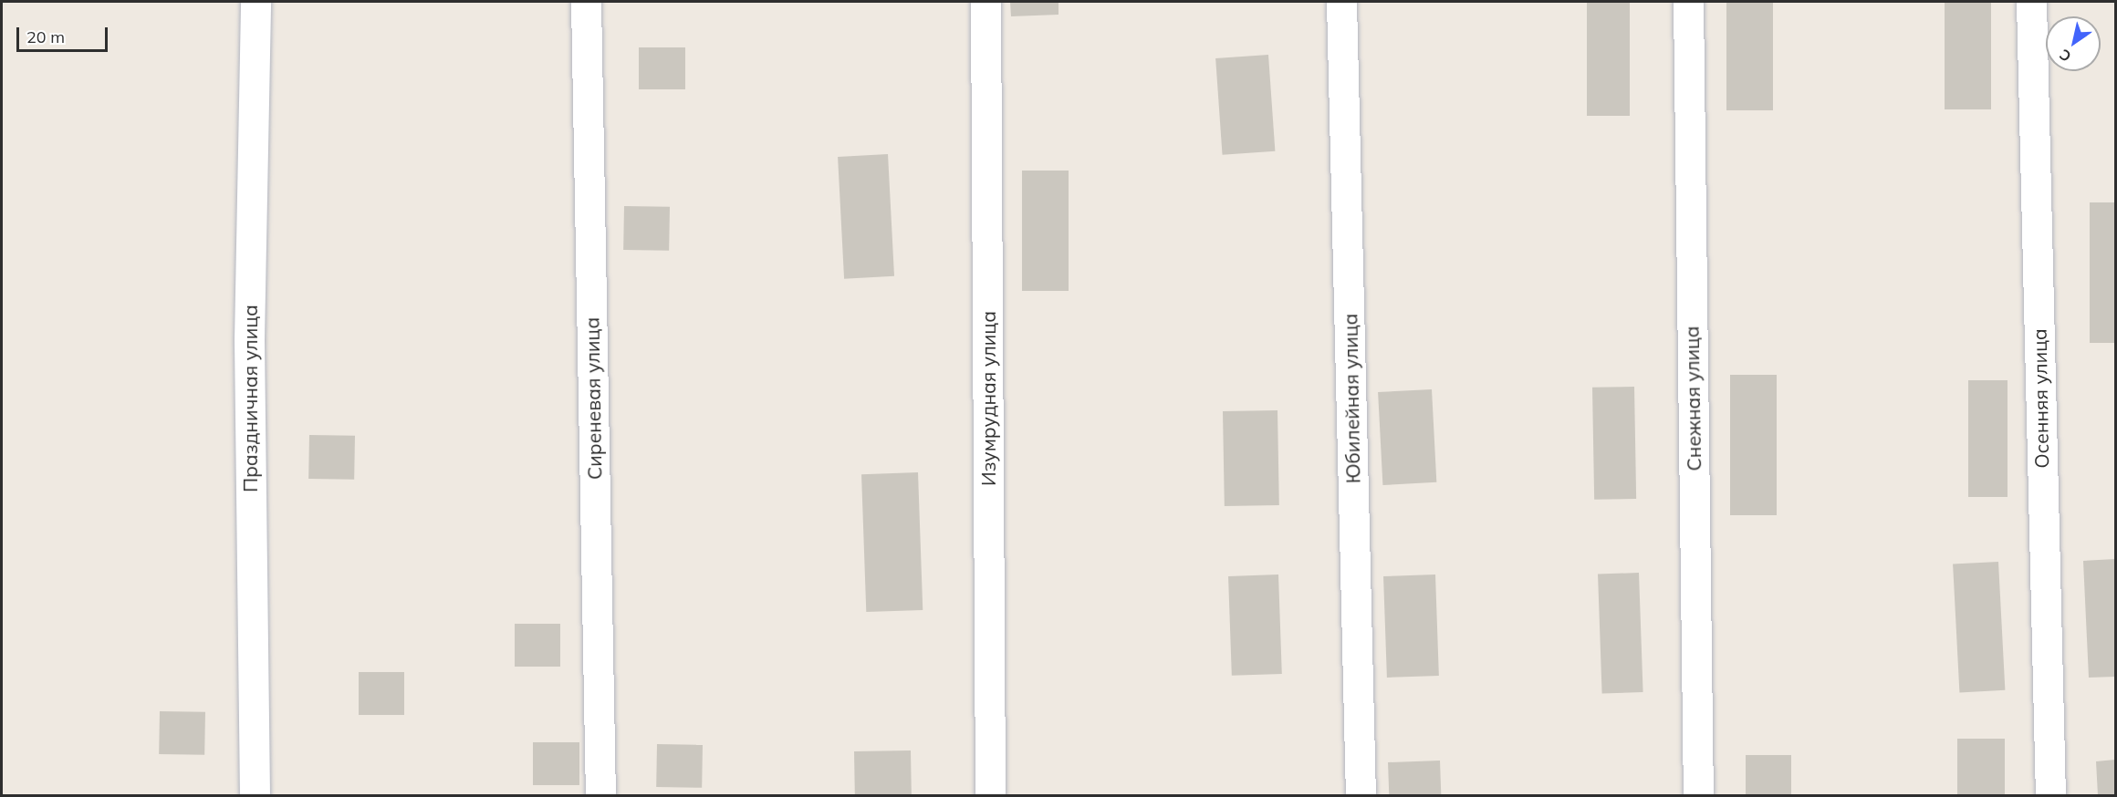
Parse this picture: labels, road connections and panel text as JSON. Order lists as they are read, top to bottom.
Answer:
{
  "streets": {
    "street": [
      "Праздничная улица",
      "Сиреневая улица",
      "Изумрудная улица",
      "Юбилейная улица",
      "Снежная улица",
      "Осенняя улица"
    ]
  },
  "scale_bar": "20 m",
  "north": "bottom left"
}
